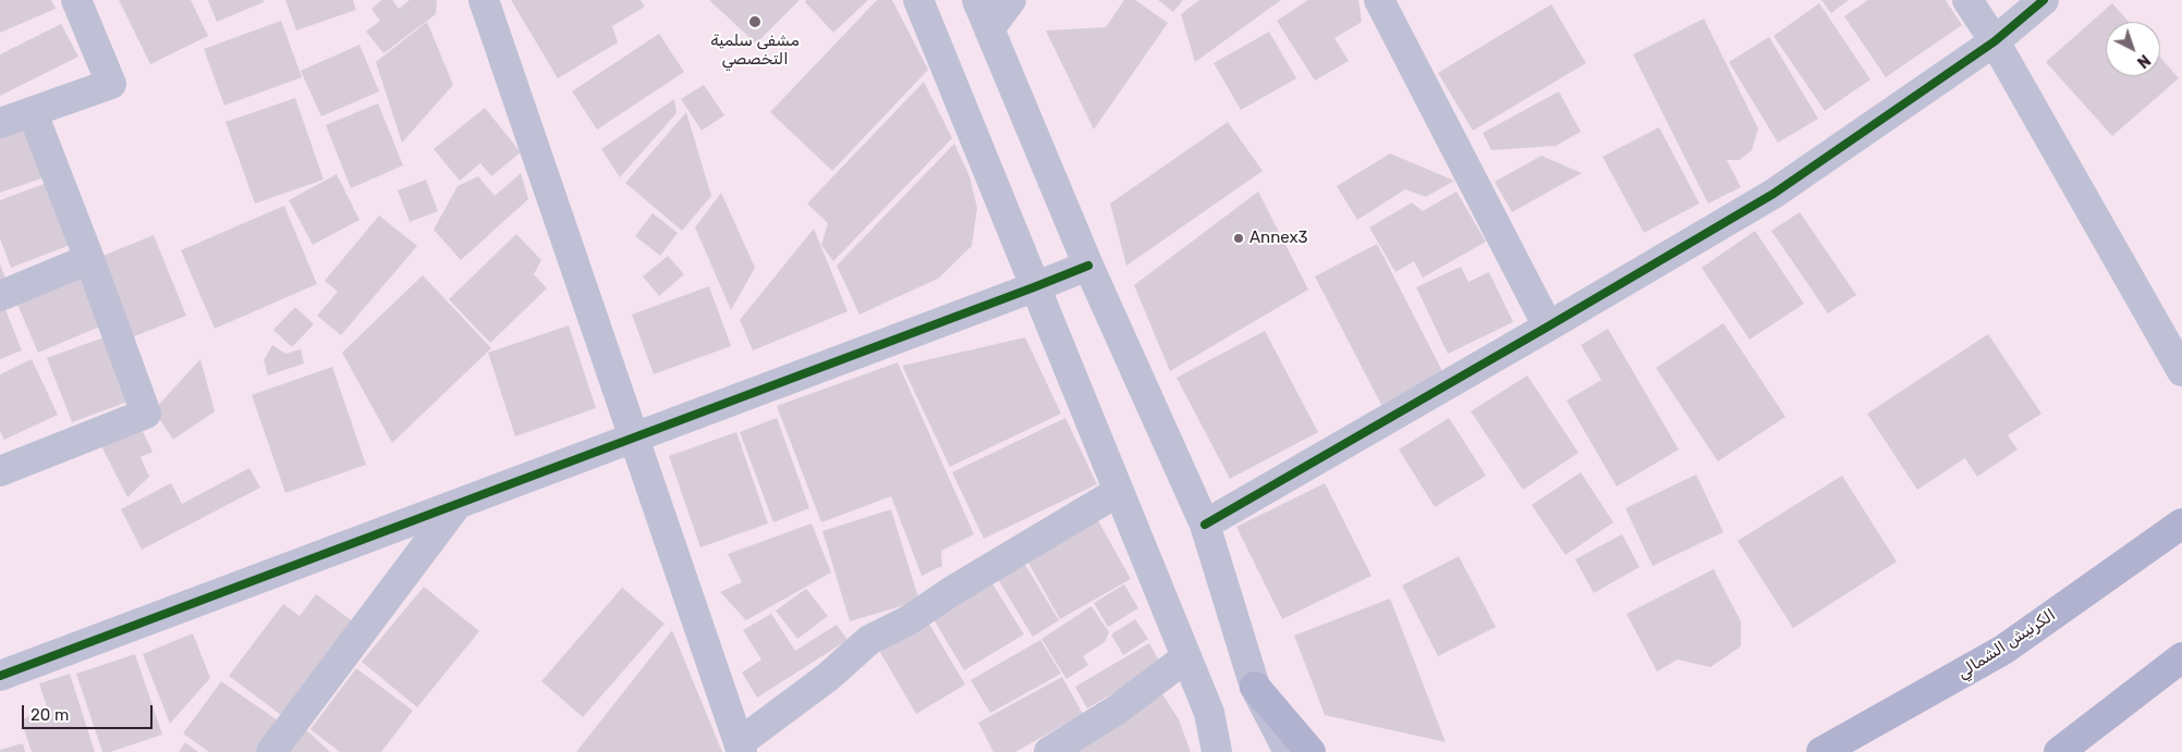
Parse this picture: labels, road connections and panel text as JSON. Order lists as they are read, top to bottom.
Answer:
{
  "streets": {
    "main road": ["الكرنيش الشمالي"]
  },
  "places": ["مشفى سلمية التخصصي", "Annex3"],
  "scale_bar": "20 m",
  "north": "bottom right"
}
